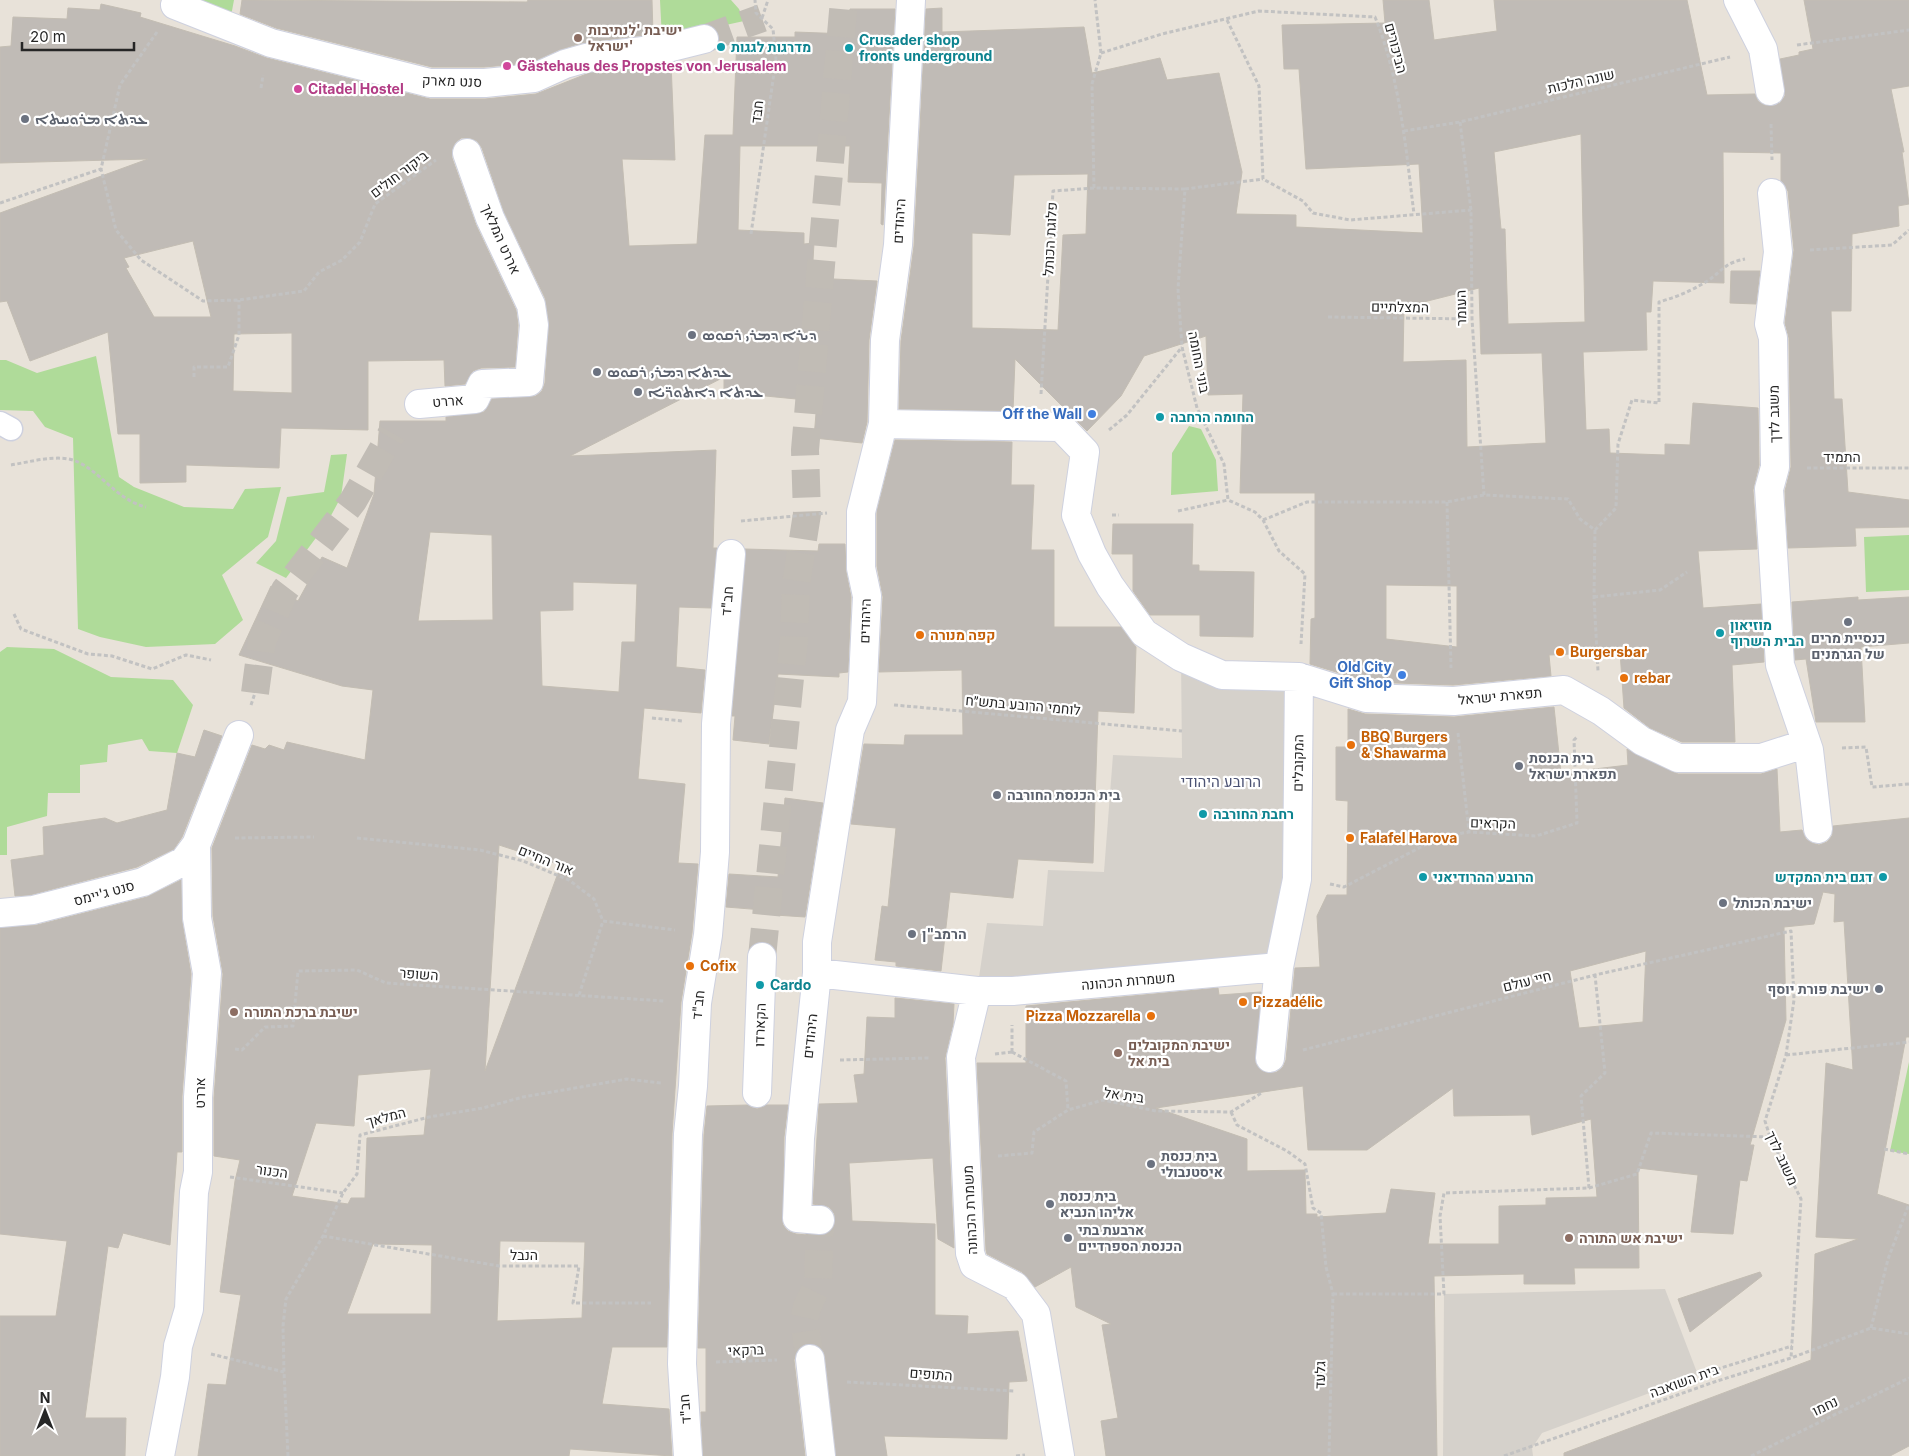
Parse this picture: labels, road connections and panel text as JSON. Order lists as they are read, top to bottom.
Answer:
{
  "streets": {
    "street": [
      "סנט מארק",
      "היהודים",
      "אררט המלאך",
      "אררט",
      "משגב לדך",
      "חב\"ד",
      "תפארת ישראל",
      "המקובלים",
      "סנט ג'יימס",
      "משמרות הכהונה",
      "הקארדו",
      "משמרת הכהונה"
    ],
    "path": [
      "הביכורים",
      "שונה הלכות",
      "חבד",
      "ביקור חולים",
      "פלוגת הכותל",
      "המצלתיים",
      "העומר",
      "בוני החומה",
      "התמיד",
      "לוחמי הרובע בתש״ח",
      "הקראים",
      "אור החיים",
      "השופר",
      "חיי עולם",
      "בית אל",
      "המלאך",
      "הכנור",
      "הנבל",
      "ברקאי",
      "התופים",
      "גלעד",
      "בית השואבה",
      "נחמו"
    ]
  },
  "crossings": [
    ["הביכורים", "שונה הלכות"],
    ["שונה הלכות", "העומר"],
    ["ביקור חולים", "אררט המלאך"],
    ["היהודים", "לוחמי הרובע בתש״ח"],
    ["היהודים", "משמרות הכהונה"],
    ["אררט המלאך", "אררט"],
    ["המצלתיים", "העומר"],
    ["אררט", "סנט ג'יימס"],
    ["אררט", "השופר"],
    ["אררט", "הכנור"],
    ["משגב לדך", "התמיד"],
    ["משגב לדך", "תפארת ישראל"],
    ["משגב לדך", "חיי עולם"],
    ["משגב לדך", "בית השואבה"],
    ["חב\"ד", "השופר"],
    ["חב\"ד", "המלאך"],
    ["חב\"ד", "הנבל"],
    ["חב\"ד", "ברקאי"],
    ["תפארת ישראל", "המקובלים"],
    ["תפארת ישראל", "הקראים"],
    ["המקובלים", "הקראים"],
    ["המקובלים", "משמרות הכהונה"],
    ["המקובלים", "חיי עולם"],
    ["משמרות הכהונה", "משמרת הכהונה"],
    ["בית אל", "משמרת הכהונה"],
    ["בית אל", "גלעד"],
    ["המלאך", "הכנור"],
    ["המלאך", "הנבל"],
    ["משמרת הכהונה", "התופים"],
    ["ברקאי", "התופים"]
  ],
  "districts": ["הרובע היהודי"],
  "places": [
    "ישיבת 'לנתיבות ישראל'",
    "מדרגות לגגות",
    "Crusader shop fronts underground",
    "Gästehaus des Propstes von Jerusalem",
    "Citadel Hostel",
    "ܥܕܬܐ ܡܪܘܢܝܬܐ",
    "ܕܝܪܐ ܕܡܪܝ ܪܩܘܣ",
    "ܥܕܬܐ ܕܡܪܝ ܪܩܘܣ",
    "ܥܕܬܐ ܕܐܬܘܖ̈ܝܐ",
    "Off the Wall",
    "החומה הרחבה",
    "כנסיית מרים של הגרמנים",
    "מוזיאון הבית השרוף",
    "קפה מנורה",
    "Burgersbar",
    "Old City Gift Shop",
    "rebar",
    "BBQ Burgers & Shawarma",
    "בית הכנסת תפארת ישראל",
    "בית הכנסת החורבה",
    "רחבת החורבה",
    "Falafel Harova",
    "הרובע ההרודיאני",
    "דגם בית המקדש",
    "ישיבת הכותל",
    "הרמב\"ן",
    "Cofix",
    "Cardo",
    "ישיבת פורת יוסף",
    "Pizzadélic",
    "ישיבת ברכת התורה",
    "Pizza Mozzarella",
    "ישיבת המקובלים בית אל",
    "בית כנסת איסטנבולי",
    "בית כנסת אליהו הנביא",
    "ארבעת בתי הכנסת הספרדיים",
    "ישיבת אש התורה"
  ],
  "scale_bar": "20 m",
  "north": "top"
}
